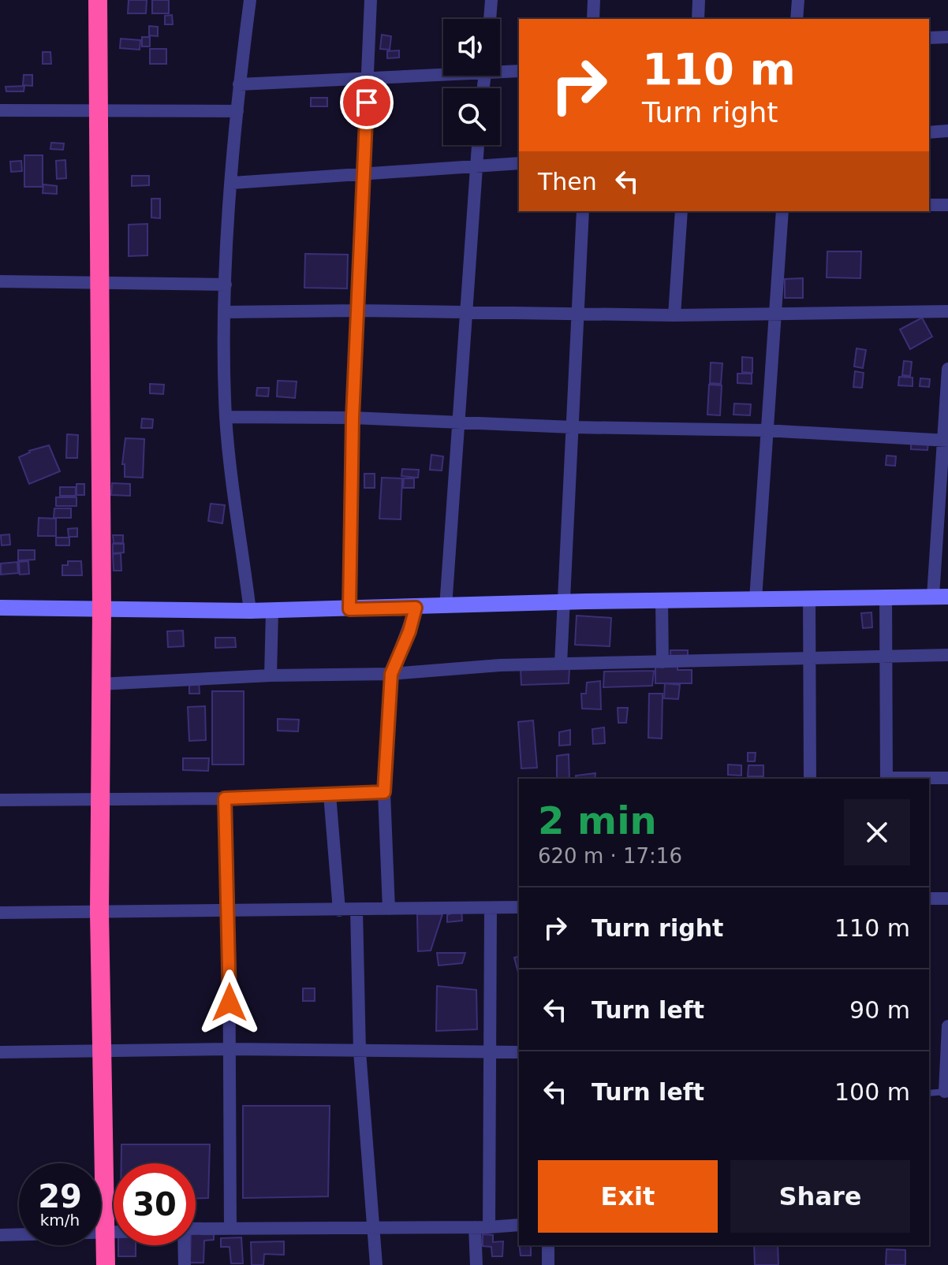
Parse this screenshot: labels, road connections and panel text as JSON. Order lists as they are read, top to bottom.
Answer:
{
  "page": {
    "turn": ["110 m", "Turn right"],
    "then": "Then",
    "heading": ["2 min", "620 m · 17:16"],
    "list": [
      {
        "name": "Turn right",
        "value": "110 m"
      },
      {
        "name": "Turn left",
        "value": "90 m"
      },
      {
        "name": "Turn left",
        "value": "100 m"
      }
    ],
    "buttons": ["Exit", "Share"],
    "speed": "29 km/h",
    "limit": "30"
  }
}
